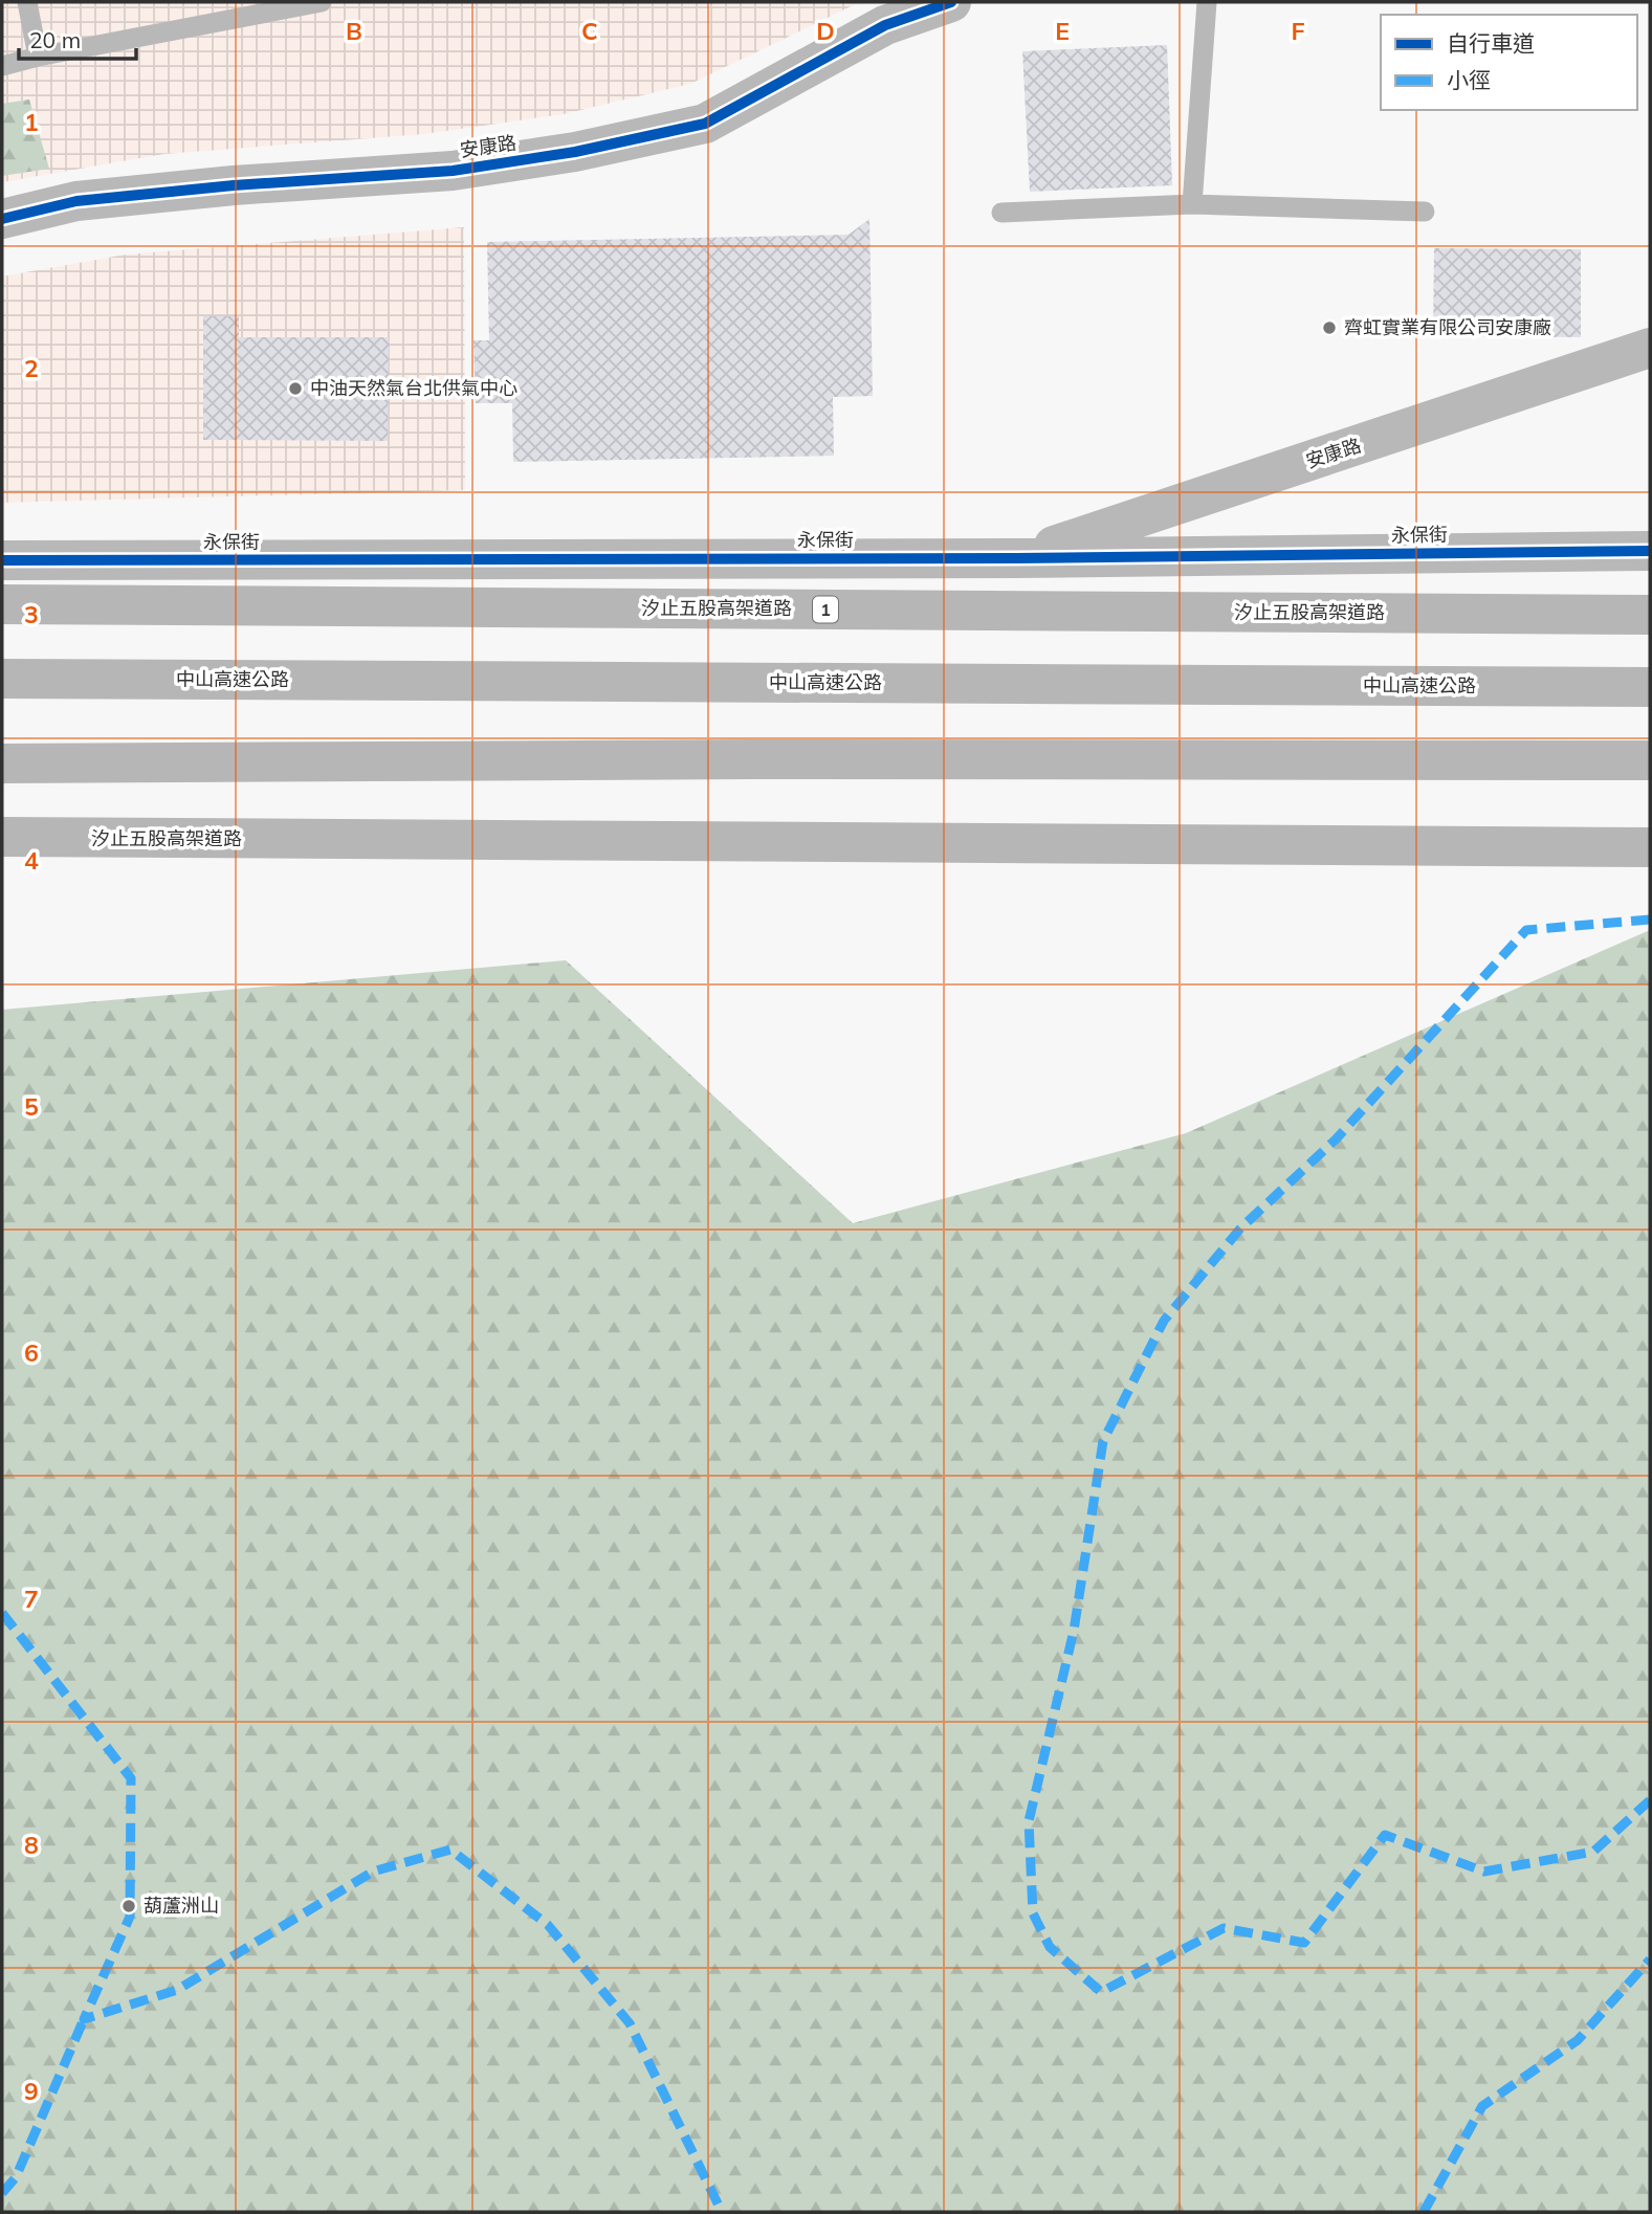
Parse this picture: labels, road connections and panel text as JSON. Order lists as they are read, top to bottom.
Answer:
{
  "streets": {
    "highway": ["汐止五股高架道路", "1", "中山高速公路"],
    "street": ["安康路", "永保街"]
  },
  "crossings": [
    ["安康路", "永保街"]
  ],
  "places": ["齊虹實業有限公司安康廠", "中油天然氣台北供氣中心", "葫蘆洲山"],
  "legend": ["自行車道", "小徑"],
  "scale_bar": "20 m",
  "grid": {
    "columns": [
      "B",
      "C",
      "D",
      "E",
      "F"
    ],
    "rows": [
      "1",
      "2",
      "3",
      "4",
      "5",
      "6",
      "7",
      "8",
      "9"
    ]
  }
}
